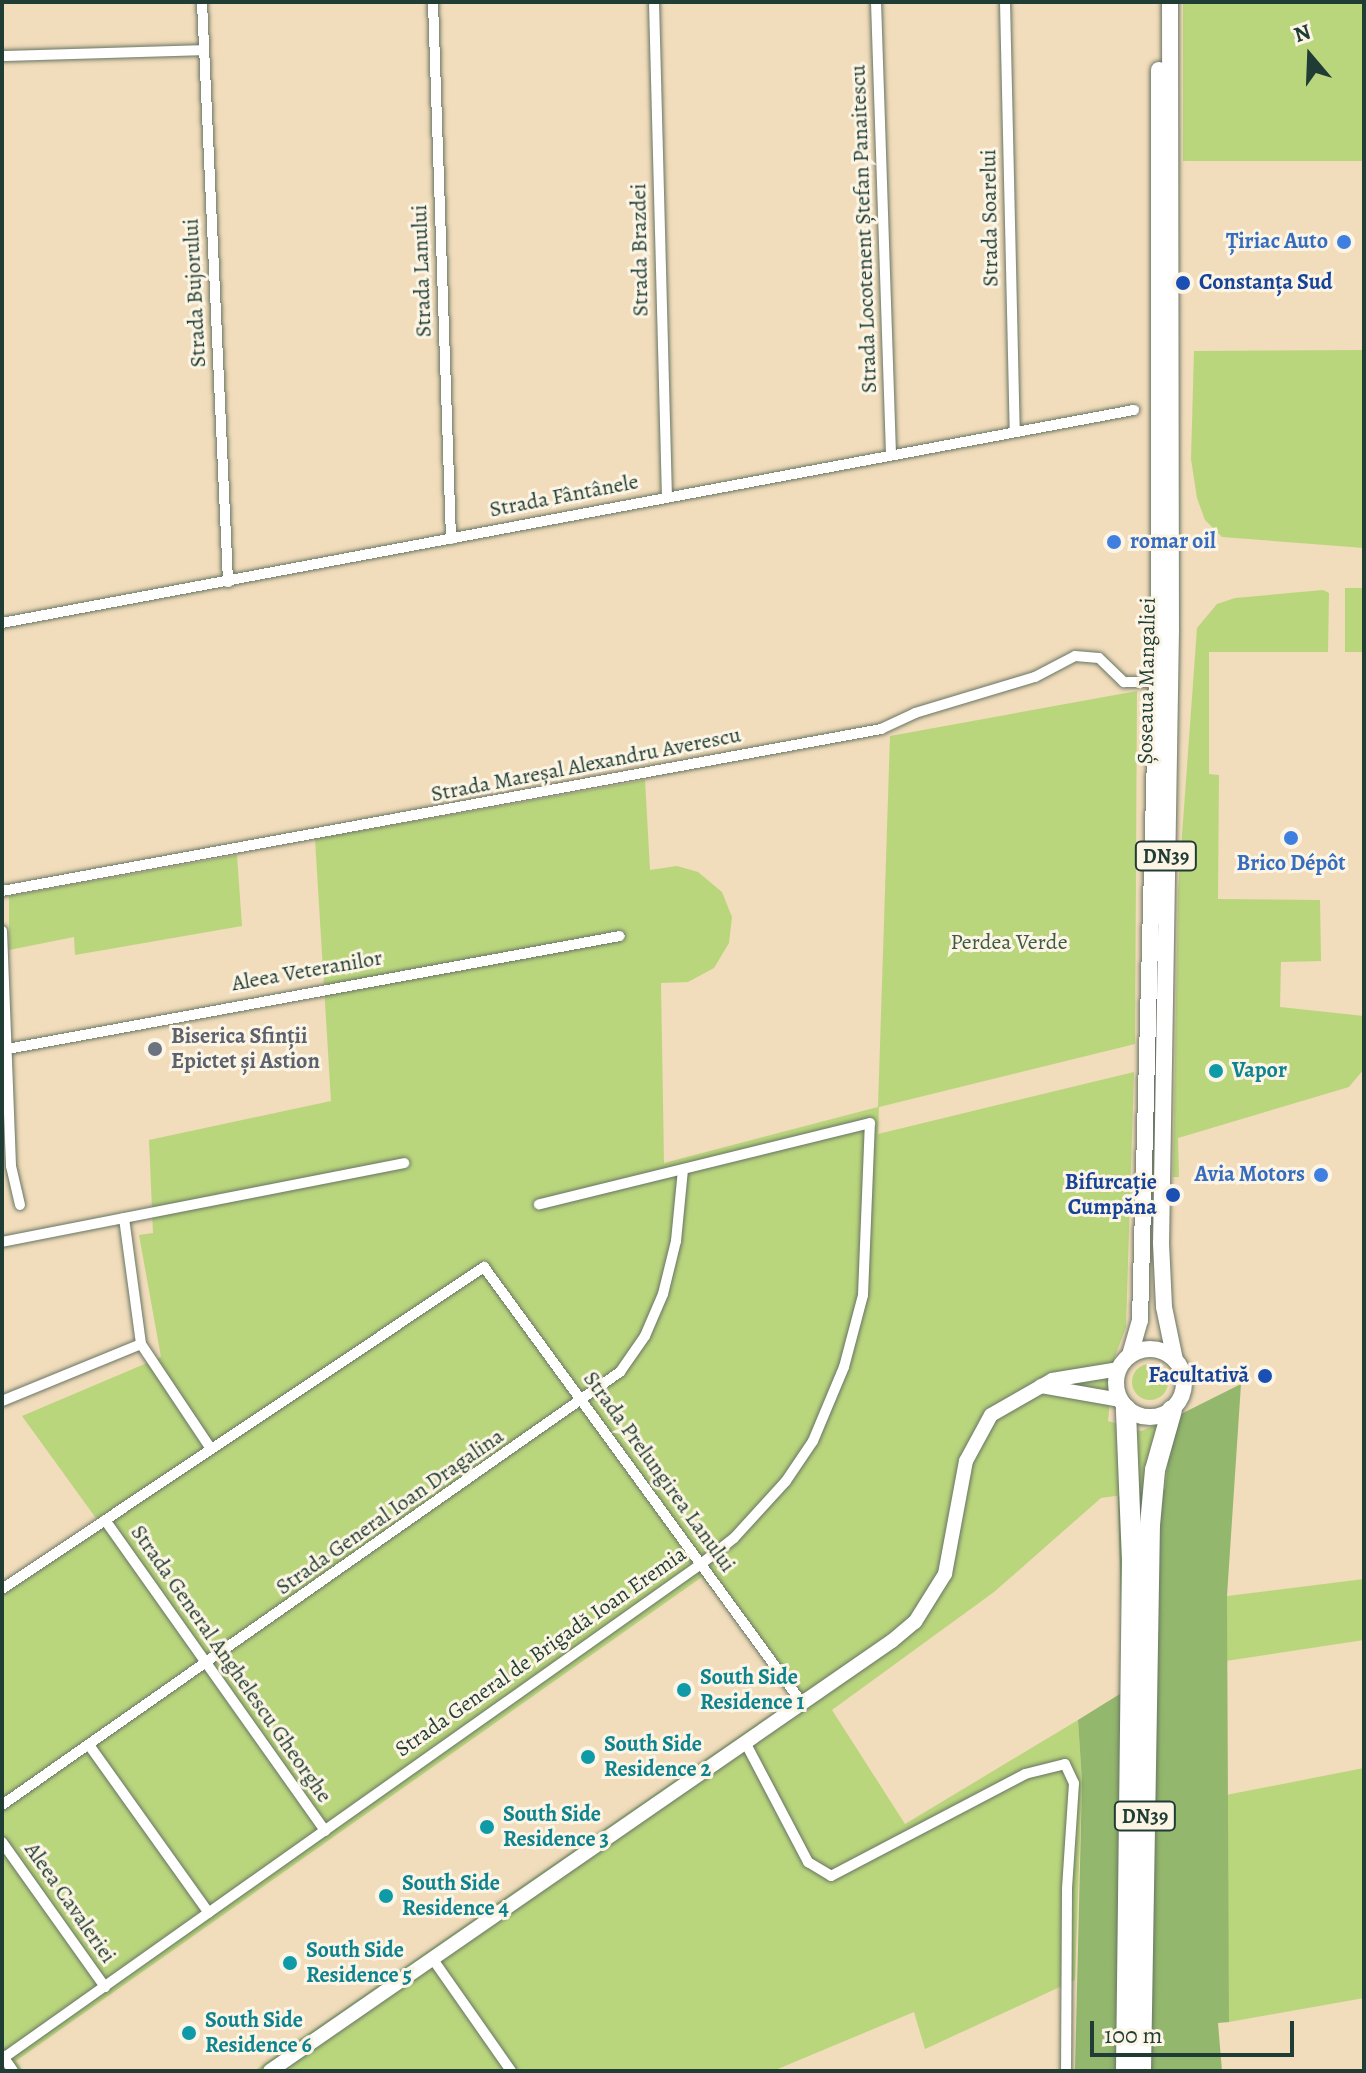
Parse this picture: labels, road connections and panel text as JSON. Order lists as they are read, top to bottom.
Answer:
{
  "streets": {
    "highway": ["DN39"],
    "main road": ["Șoseaua Mangaliei"],
    "street": [
      "Strada Soarelui",
      "Strada Locotenent Ștefan Panaitescu",
      "Strada Brazdei",
      "Strada Lanului",
      "Strada Bujorului",
      "Strada Fântânele",
      "Strada Mareșal Alexandru Averescu",
      "Aleea Veteranilor",
      "Strada Prelungirea Lanului",
      "Strada General Ioan Dragalina",
      "Strada General de Brigadă Ioan Eremia",
      "Strada General Anghelescu Gheorghe",
      "Aleea Cavaleriei"
    ]
  },
  "crossings": [
    ["Strada Soarelui", "Strada Fântânele"],
    ["Strada Locotenent Ștefan Panaitescu", "Strada Fântânele"],
    ["Strada Brazdei", "Strada Fântânele"],
    ["Strada Lanului", "Strada Fântânele"],
    ["Strada Bujorului", "Strada Fântânele"],
    ["Șoseaua Mangaliei", "Strada Mareșal Alexandru Averescu"],
    ["Șoseaua Mangaliei", "DN39"],
    ["Strada Prelungirea Lanului", "Strada General Ioan Dragalina"],
    ["Strada Prelungirea Lanului", "Strada General de Brigadă Ioan Eremia"],
    ["Strada General Ioan Dragalina", "Strada General de Brigadă Ioan Eremia"],
    ["Strada General Ioan Dragalina", "Strada General Anghelescu Gheorghe"],
    ["Strada General de Brigadă Ioan Eremia", "Strada General Anghelescu Gheorghe"],
    ["Strada General de Brigadă Ioan Eremia", "Aleea Cavaleriei"]
  ],
  "parks": ["Perdea Verde"],
  "places": [
    "Țiriac Auto",
    "Constanța Sud",
    "romar oil",
    "Brico Dépôt",
    "Biserica Sfinții Epictet și Astion",
    "Vapor",
    "Avia Motors",
    "Bifurcație Cumpăna",
    "Facultativă",
    "South Side Residence 1",
    "South Side Residence 2",
    "South Side Residence 3",
    "South Side Residence 4",
    "South Side Residence 5",
    "South Side Residence 6"
  ],
  "scale_bar": "100 m",
  "north": "top"
}
